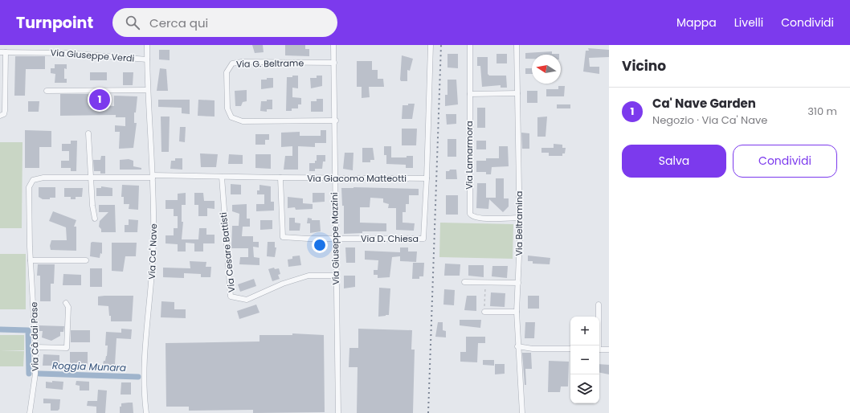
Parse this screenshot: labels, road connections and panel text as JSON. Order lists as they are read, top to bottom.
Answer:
{
  "streets": {
    "street": [
      "Via Giuseppe Verdi",
      "Via G. Beltrame",
      "Via Lamarmora",
      "Via Giacomo Matteotti",
      "Via Beltramina",
      "Via Giuseppe Mazzini",
      "Via D. Chiesa",
      "Via Ca' Nave",
      "Via Cesare Battisti",
      "Via Cà dai Pase"
    ]
  },
  "crossings": [
    ["Via Giuseppe Verdi", "Via Ca' Nave"],
    ["Via G. Beltrame", "Via Giuseppe Mazzini"],
    ["Via Lamarmora", "Via Beltramina"],
    ["Via Giacomo Matteotti", "Via Giuseppe Mazzini"],
    ["Via Giacomo Matteotti", "Via D. Chiesa"],
    ["Via Giacomo Matteotti", "Via Ca' Nave"],
    ["Via Giacomo Matteotti", "Via Cesare Battisti"],
    ["Via Giacomo Matteotti", "Via Cà dai Pase"],
    ["Via Giuseppe Mazzini", "Via D. Chiesa"],
    ["Via Giuseppe Mazzini", "Via Cesare Battisti"],
    ["Via Ca' Nave", "Via Cà dai Pase"]
  ],
  "water": ["Roggia Munara"],
  "north": "left",
  "page": {
    "header": "Turnpoint",
    "search": "Cerca qui",
    "nav": ["Mappa", "Livelli", "Condividi"],
    "heading": "Vicino",
    "list": [
      {
        "mark": "1",
        "name": "Ca' Nave Garden",
        "note": "Negozio · Via Ca' Nave",
        "value": "310 m"
      }
    ],
    "pins": "1",
    "buttons": ["Salva", "Condividi"],
    "map_buttons": ["+", "−"]
  }
}
